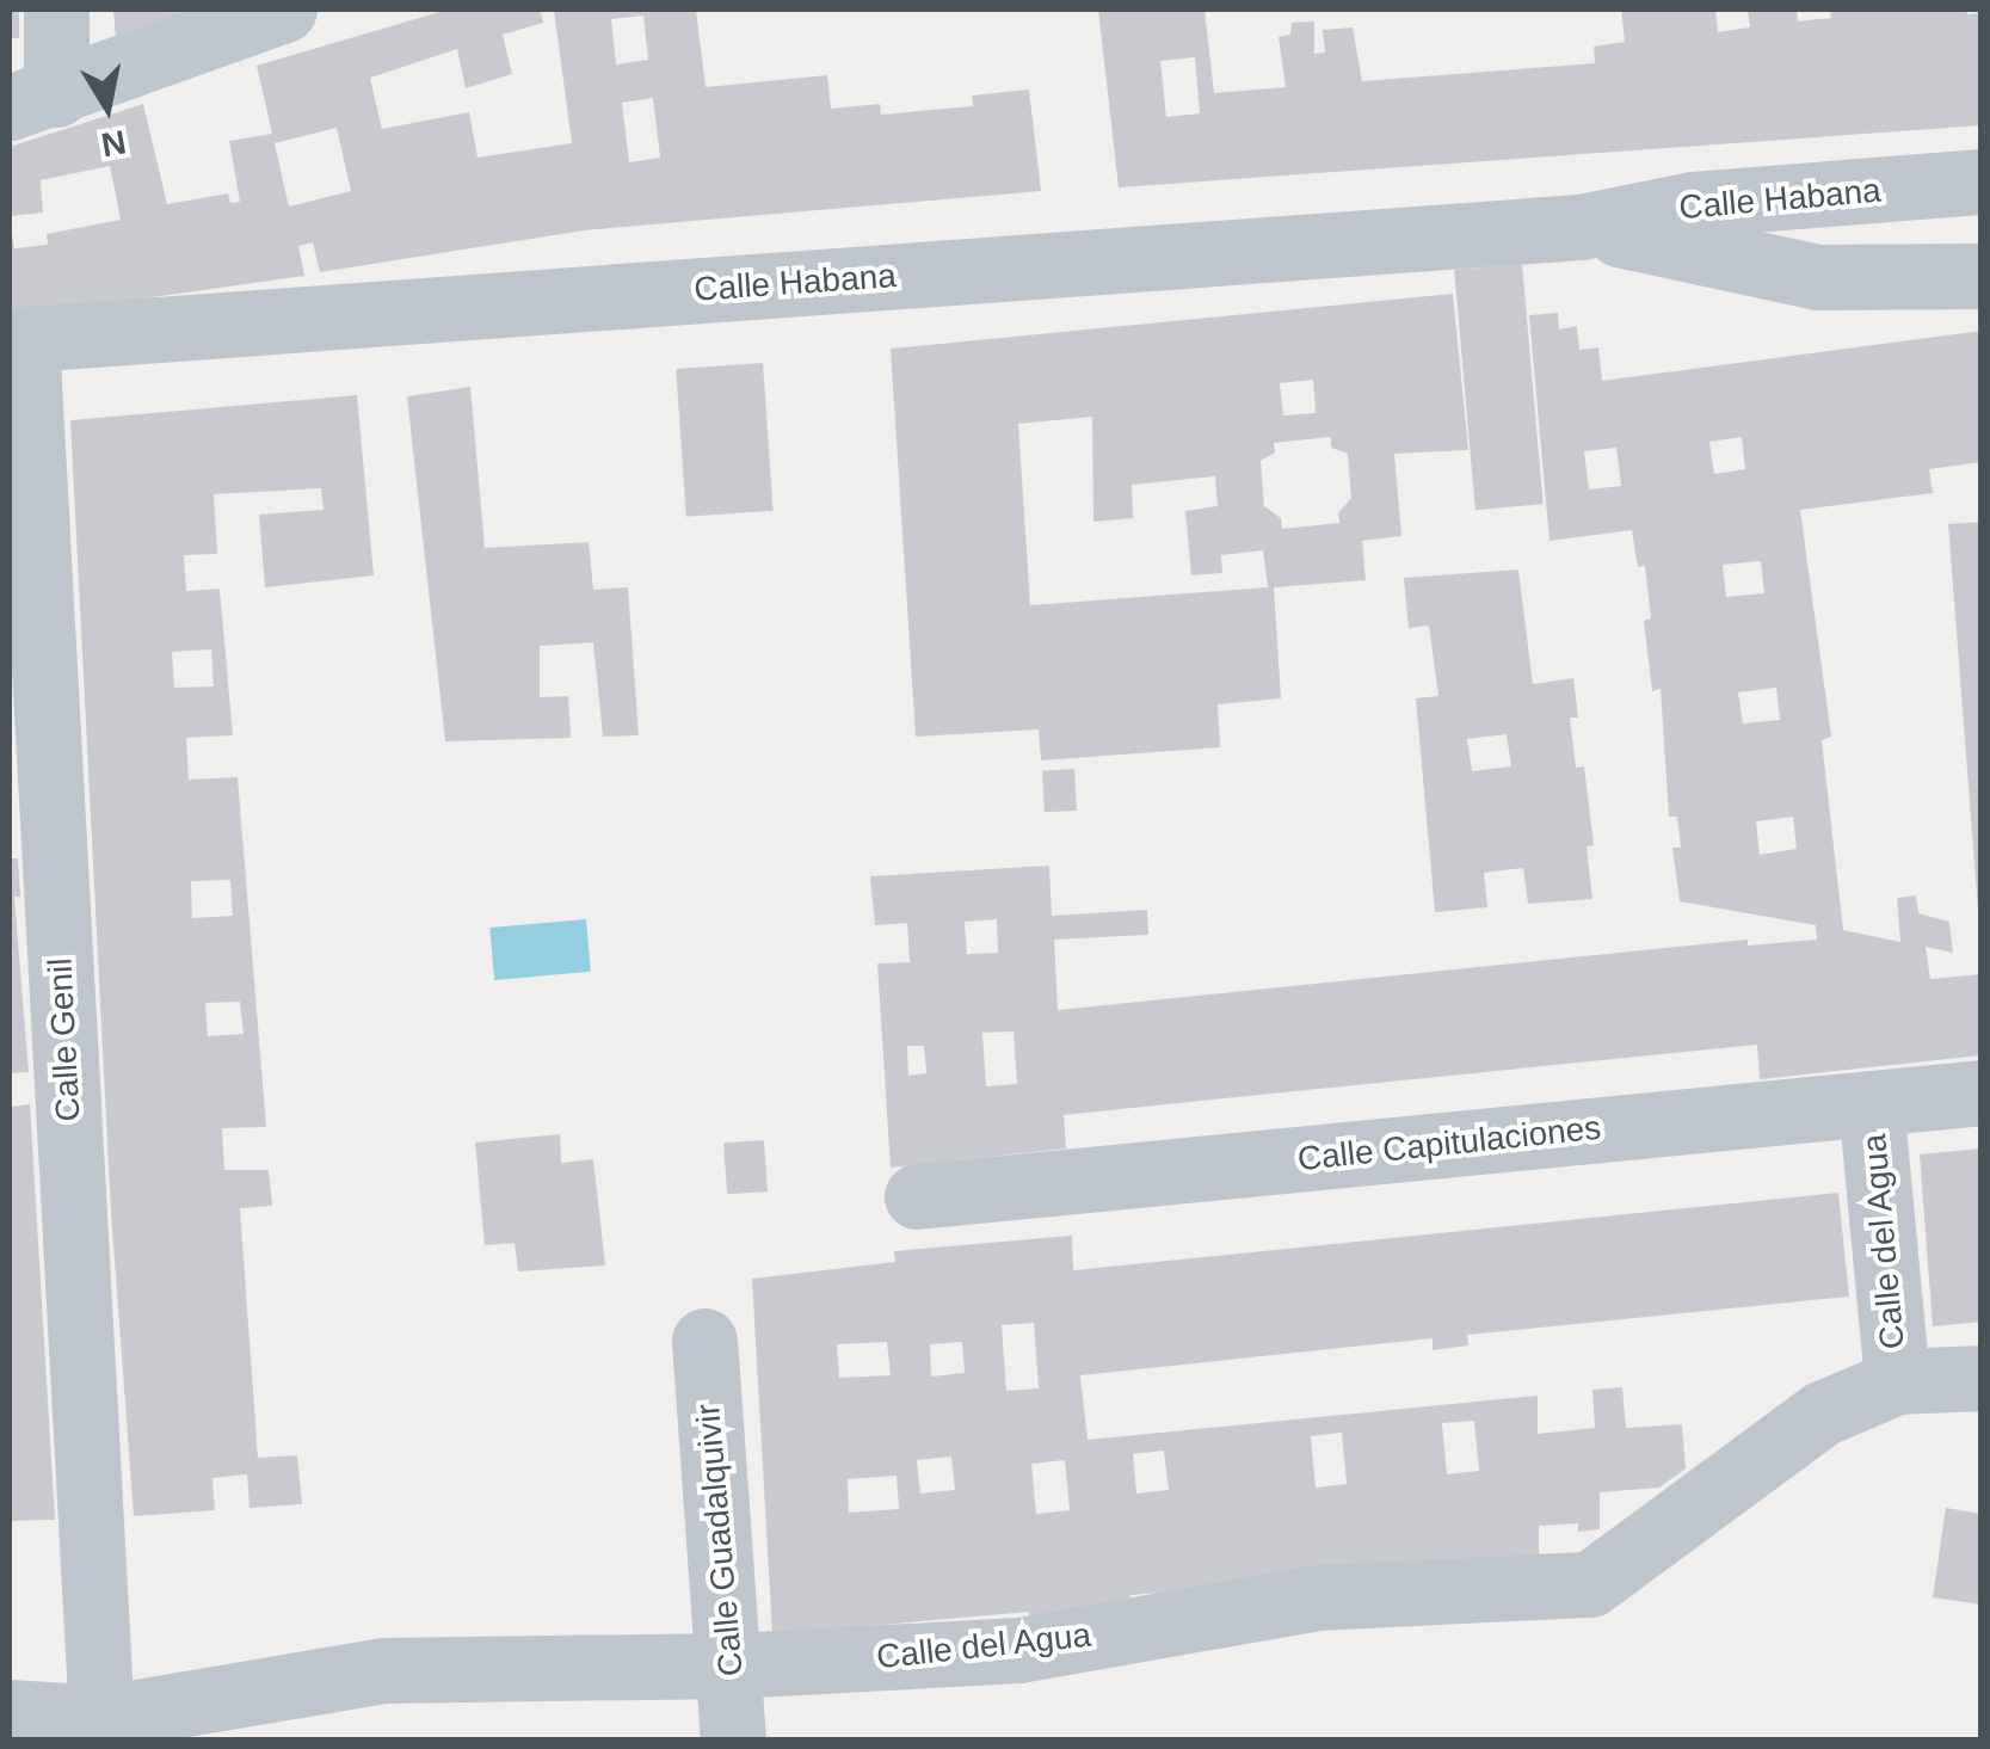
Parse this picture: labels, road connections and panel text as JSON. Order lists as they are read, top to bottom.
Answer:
{
  "streets": {
    "street": [
      "Calle Habana",
      "Calle Genil",
      "Calle Capitulaciones",
      "Calle del Agua",
      "Calle Guadalquivir"
    ]
  },
  "crossings": [
    ["Calle Habana", "Calle Genil"],
    ["Calle Genil", "Calle del Agua"],
    ["Calle Capitulaciones", "Calle del Agua"],
    ["Calle del Agua", "Calle Guadalquivir"]
  ],
  "north": "bottom"
}
